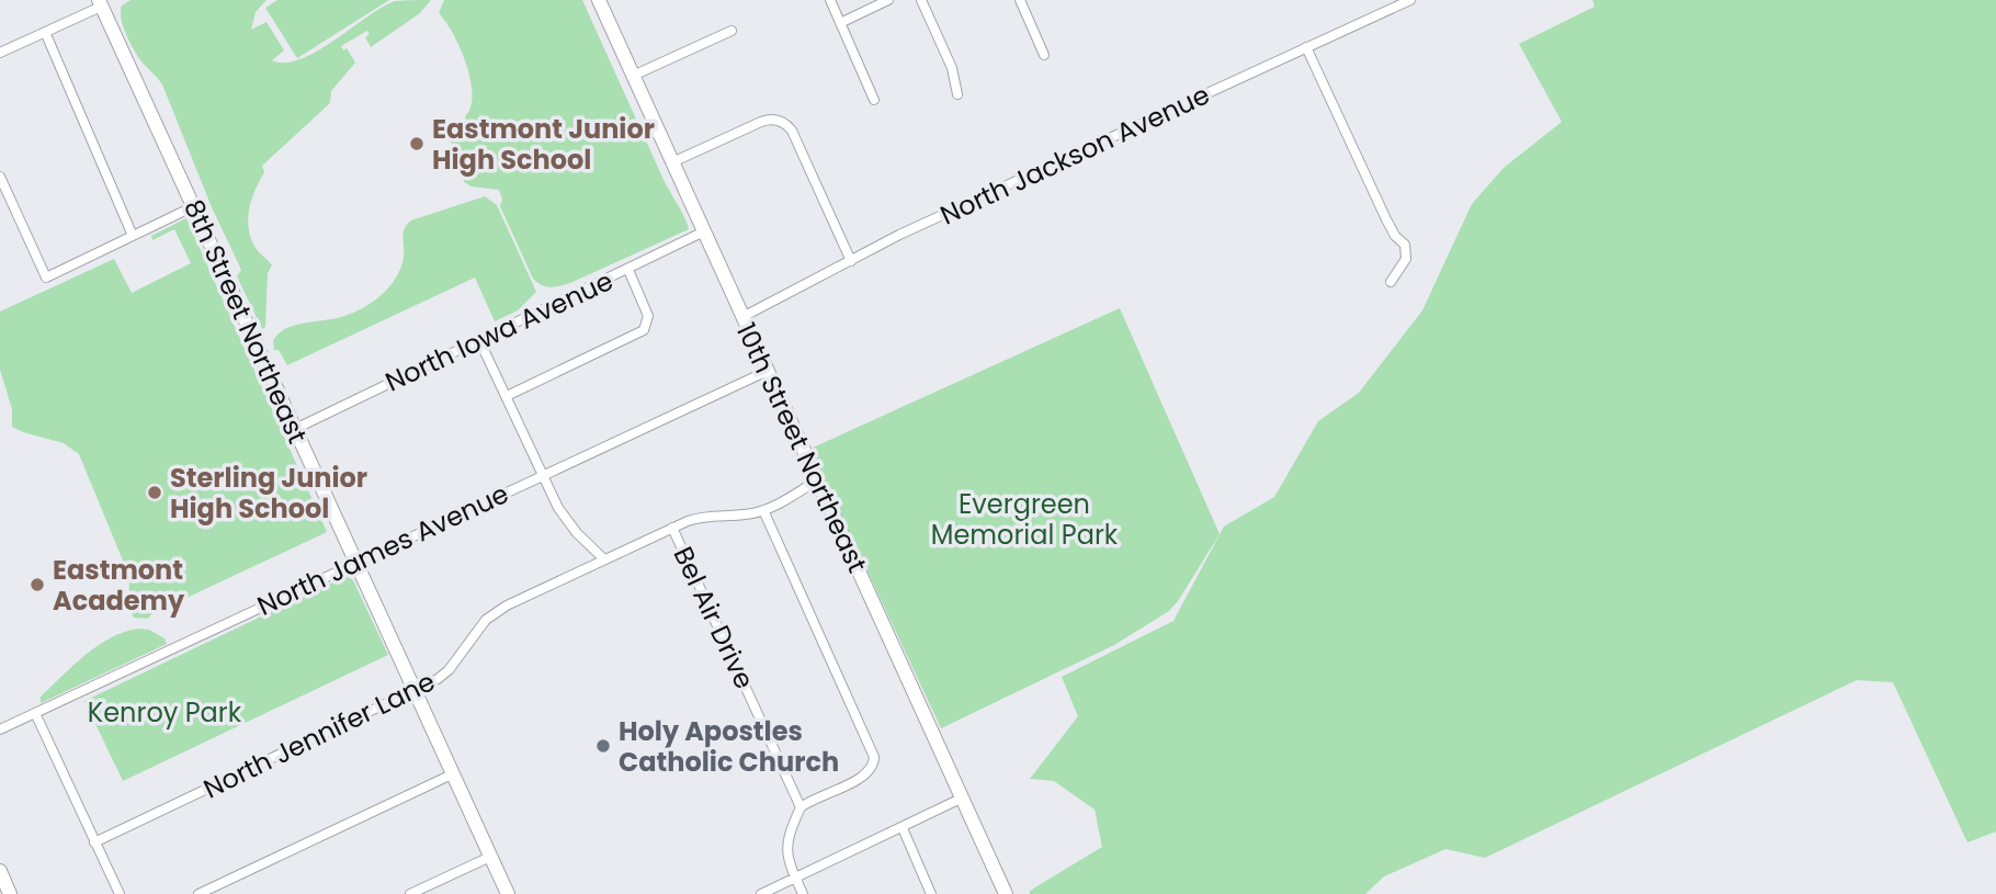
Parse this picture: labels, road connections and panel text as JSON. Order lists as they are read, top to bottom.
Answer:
{
  "streets": {
    "main road": ["8th Street Northeast", "10th Street Northeast"],
    "street": [
      "North Jackson Avenue",
      "North Iowa Avenue",
      "North James Avenue",
      "Bel Air Drive",
      "North Jennifer Lane"
    ]
  },
  "crossings": [
    ["North Jackson Avenue", "10th Street Northeast"],
    ["8th Street Northeast", "North Iowa Avenue"],
    ["8th Street Northeast", "North James Avenue"],
    ["8th Street Northeast", "North Jennifer Lane"],
    ["North Iowa Avenue", "10th Street Northeast"],
    ["10th Street Northeast", "North James Avenue"],
    ["10th Street Northeast", "North Jennifer Lane"],
    ["Bel Air Drive", "North Jennifer Lane"]
  ],
  "parks": ["Evergreen Memorial Park", "Kenroy Park"],
  "places": [
    "Eastmont Junior High School",
    "Sterling Junior High School",
    "Eastmont Academy",
    "Holy Apostles Catholic Church"
  ]
}
